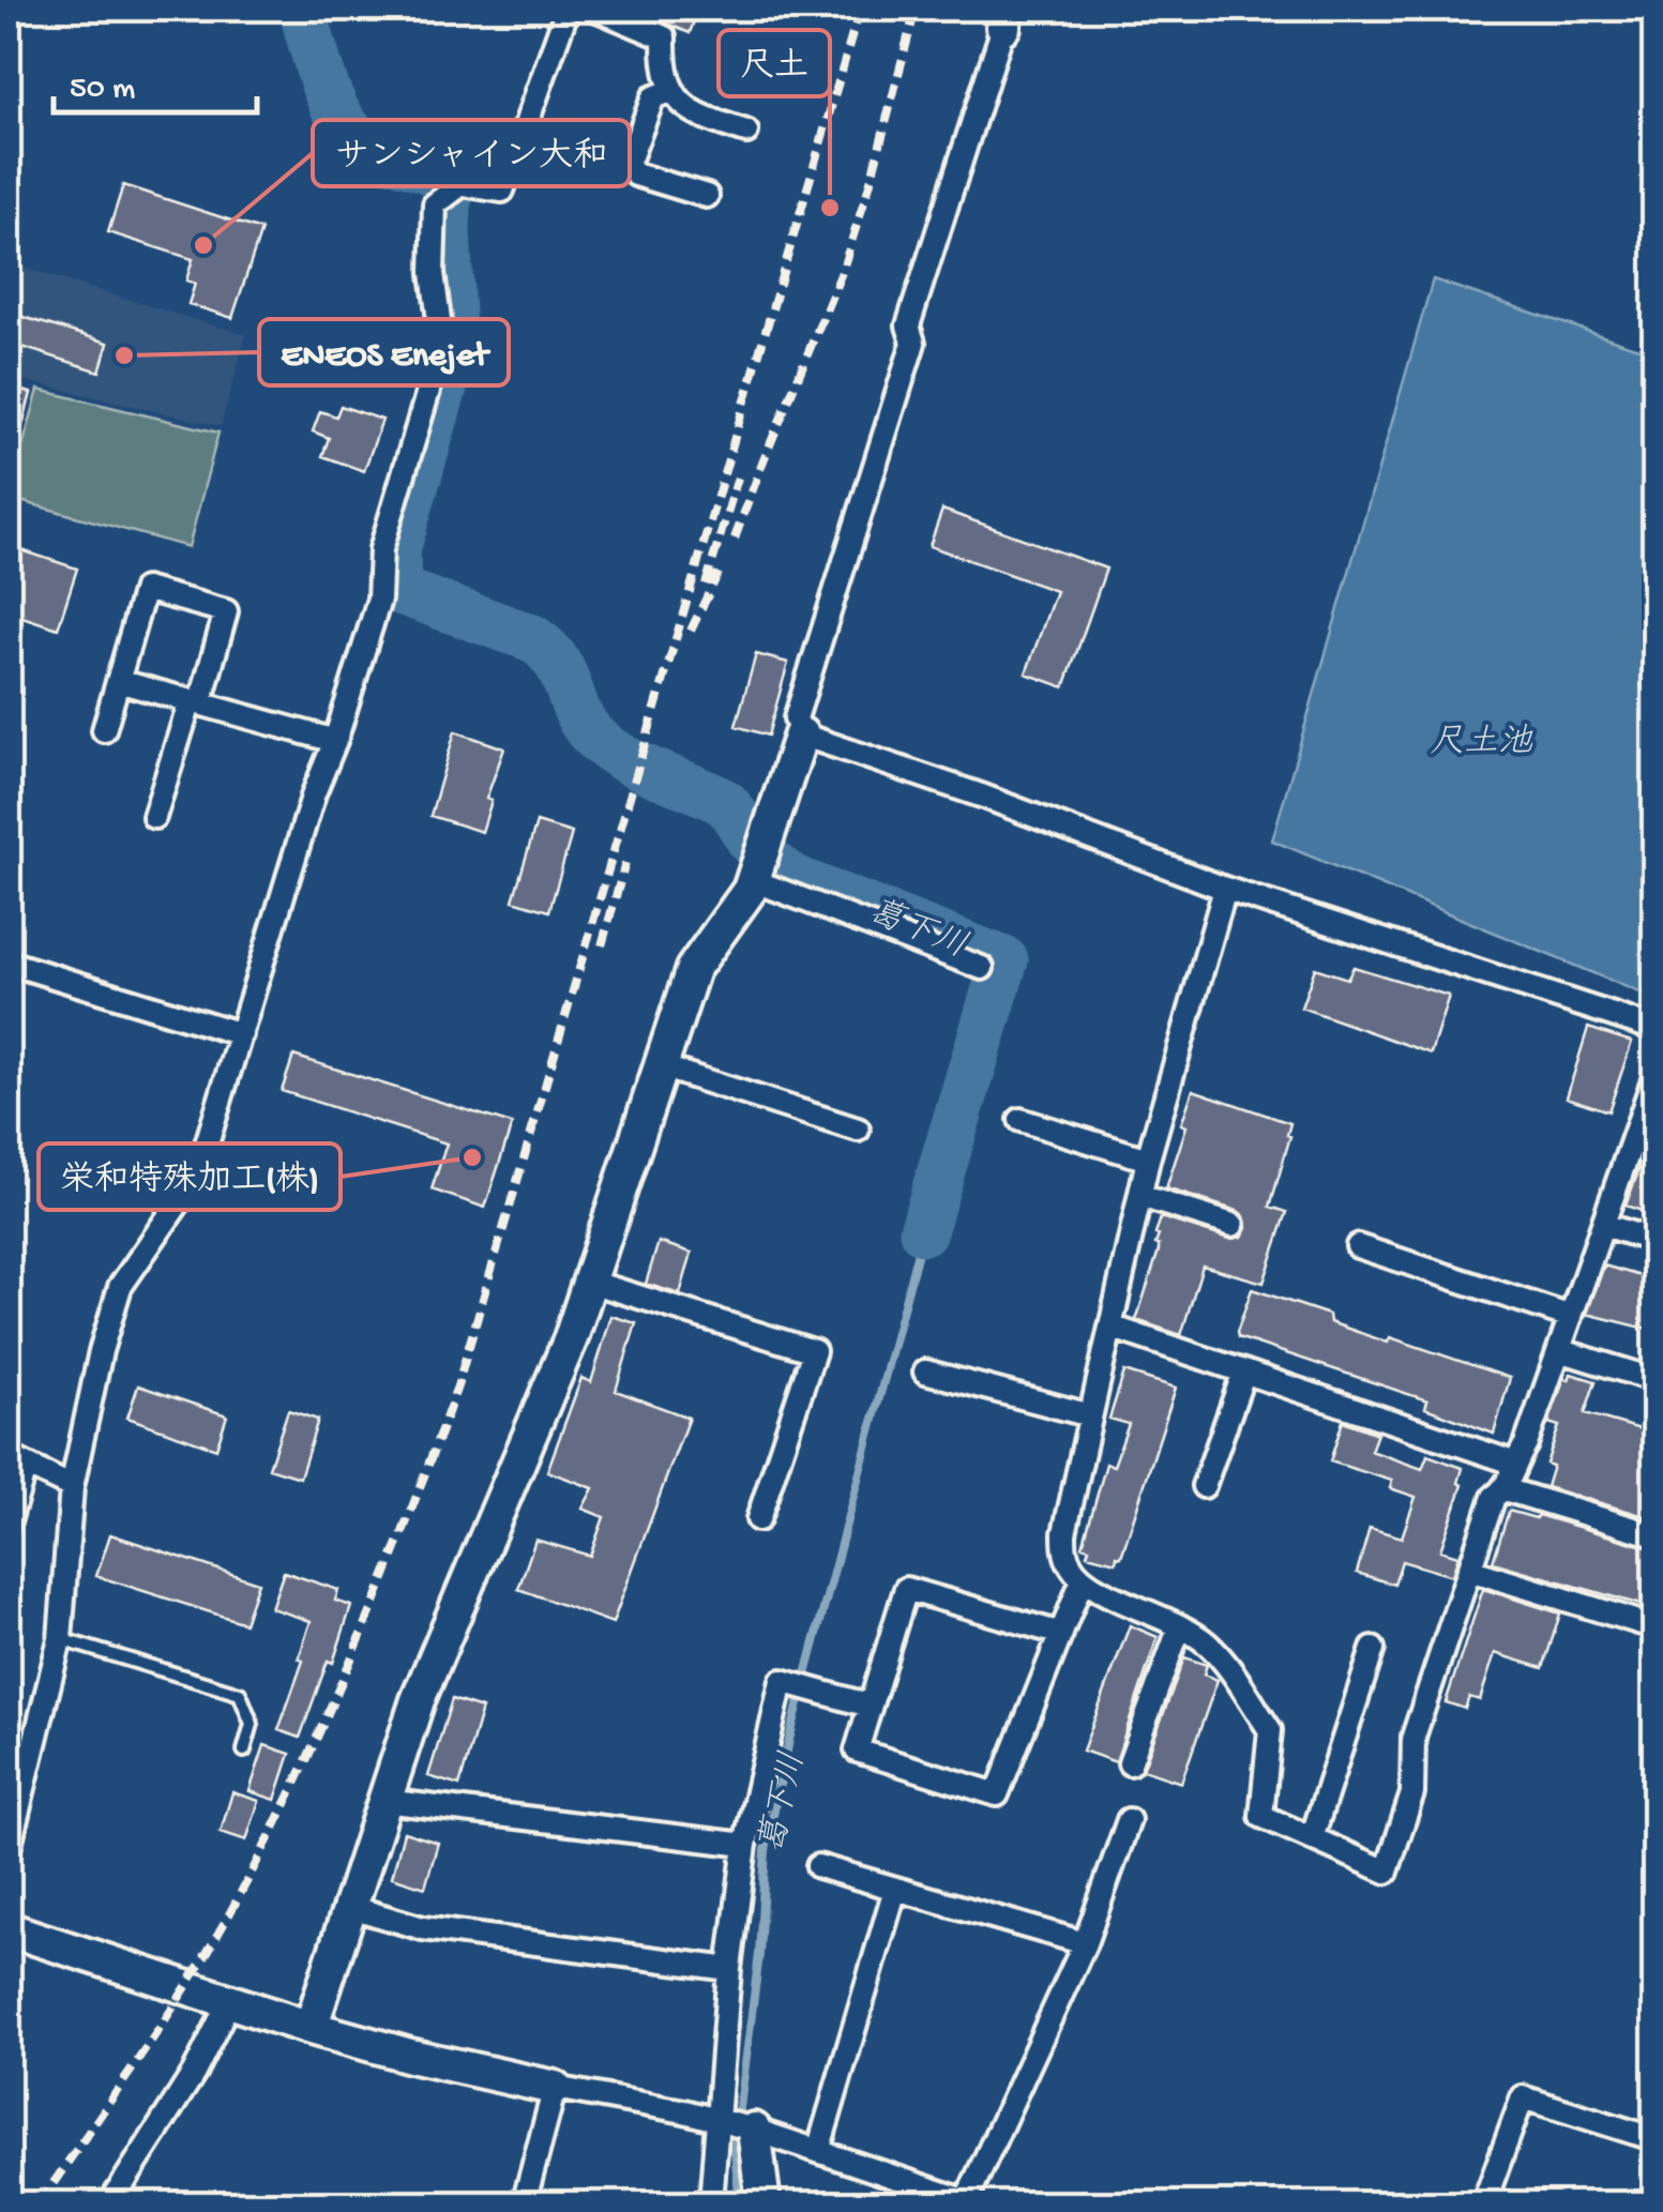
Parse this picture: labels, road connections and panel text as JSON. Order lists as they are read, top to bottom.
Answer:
{
  "water": ["尺土池", "葛下川"],
  "places": [
    "尺土",
    "サンシャイン大和",
    "ENEOS Enejet",
    "栄和特殊加工(株)"
  ],
  "scale_bar": "50 m"
}
